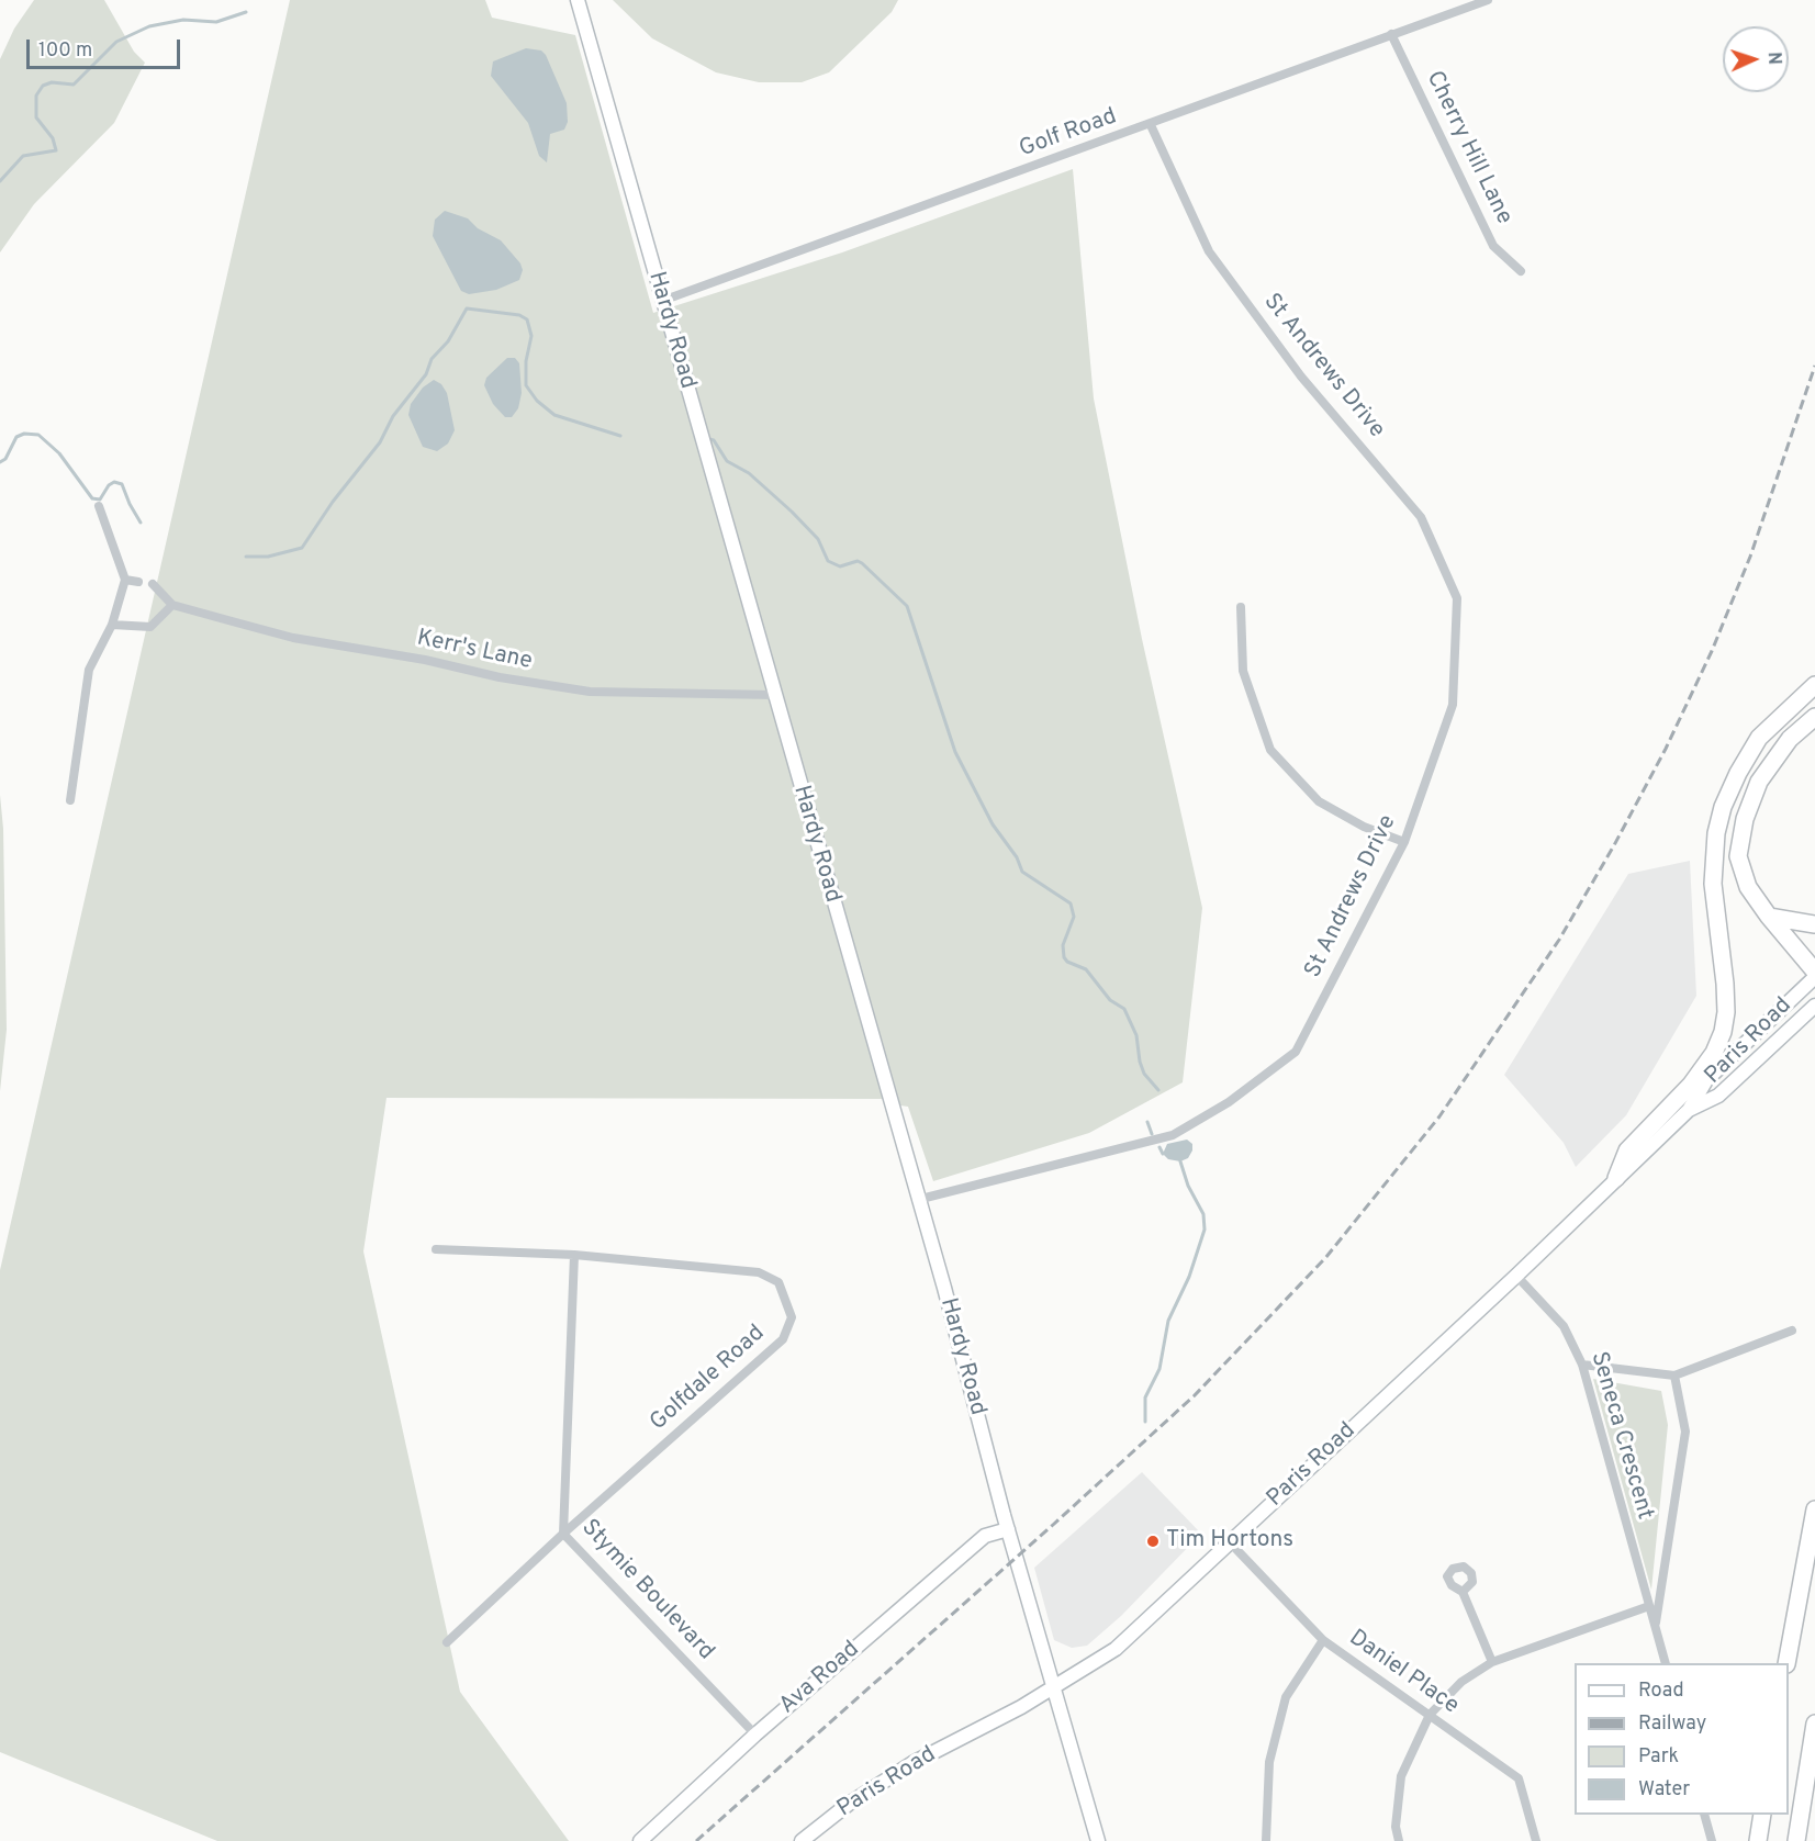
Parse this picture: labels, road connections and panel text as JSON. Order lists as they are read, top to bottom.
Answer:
{
  "streets": {
    "main road": ["Hardy Road", "Paris Road", "Ava Road"],
    "street": [
      "Golf Road",
      "Cherry Hill Lane",
      "St Andrews Drive",
      "Kerr's Lane",
      "Golfdale Road",
      "Seneca Crescent",
      "Stymie Boulevard",
      "Daniel Place"
    ]
  },
  "crossings": [
    ["Golf Road", "Cherry Hill Lane"],
    ["Golf Road", "Hardy Road"],
    ["Golf Road", "St Andrews Drive"],
    ["Hardy Road", "St Andrews Drive"],
    ["Hardy Road", "Kerr's Lane"],
    ["Hardy Road", "Paris Road"],
    ["Hardy Road", "Ava Road"],
    ["Paris Road", "Seneca Crescent"],
    ["Paris Road", "Daniel Place"],
    ["Golfdale Road", "Stymie Boulevard"],
    ["Stymie Boulevard", "Ava Road"]
  ],
  "places": ["Tim Hortons"],
  "legend": [
    "Road",
    "Railway",
    "Park",
    "Water"
  ],
  "scale_bar": "100 m",
  "north": "right"
}
